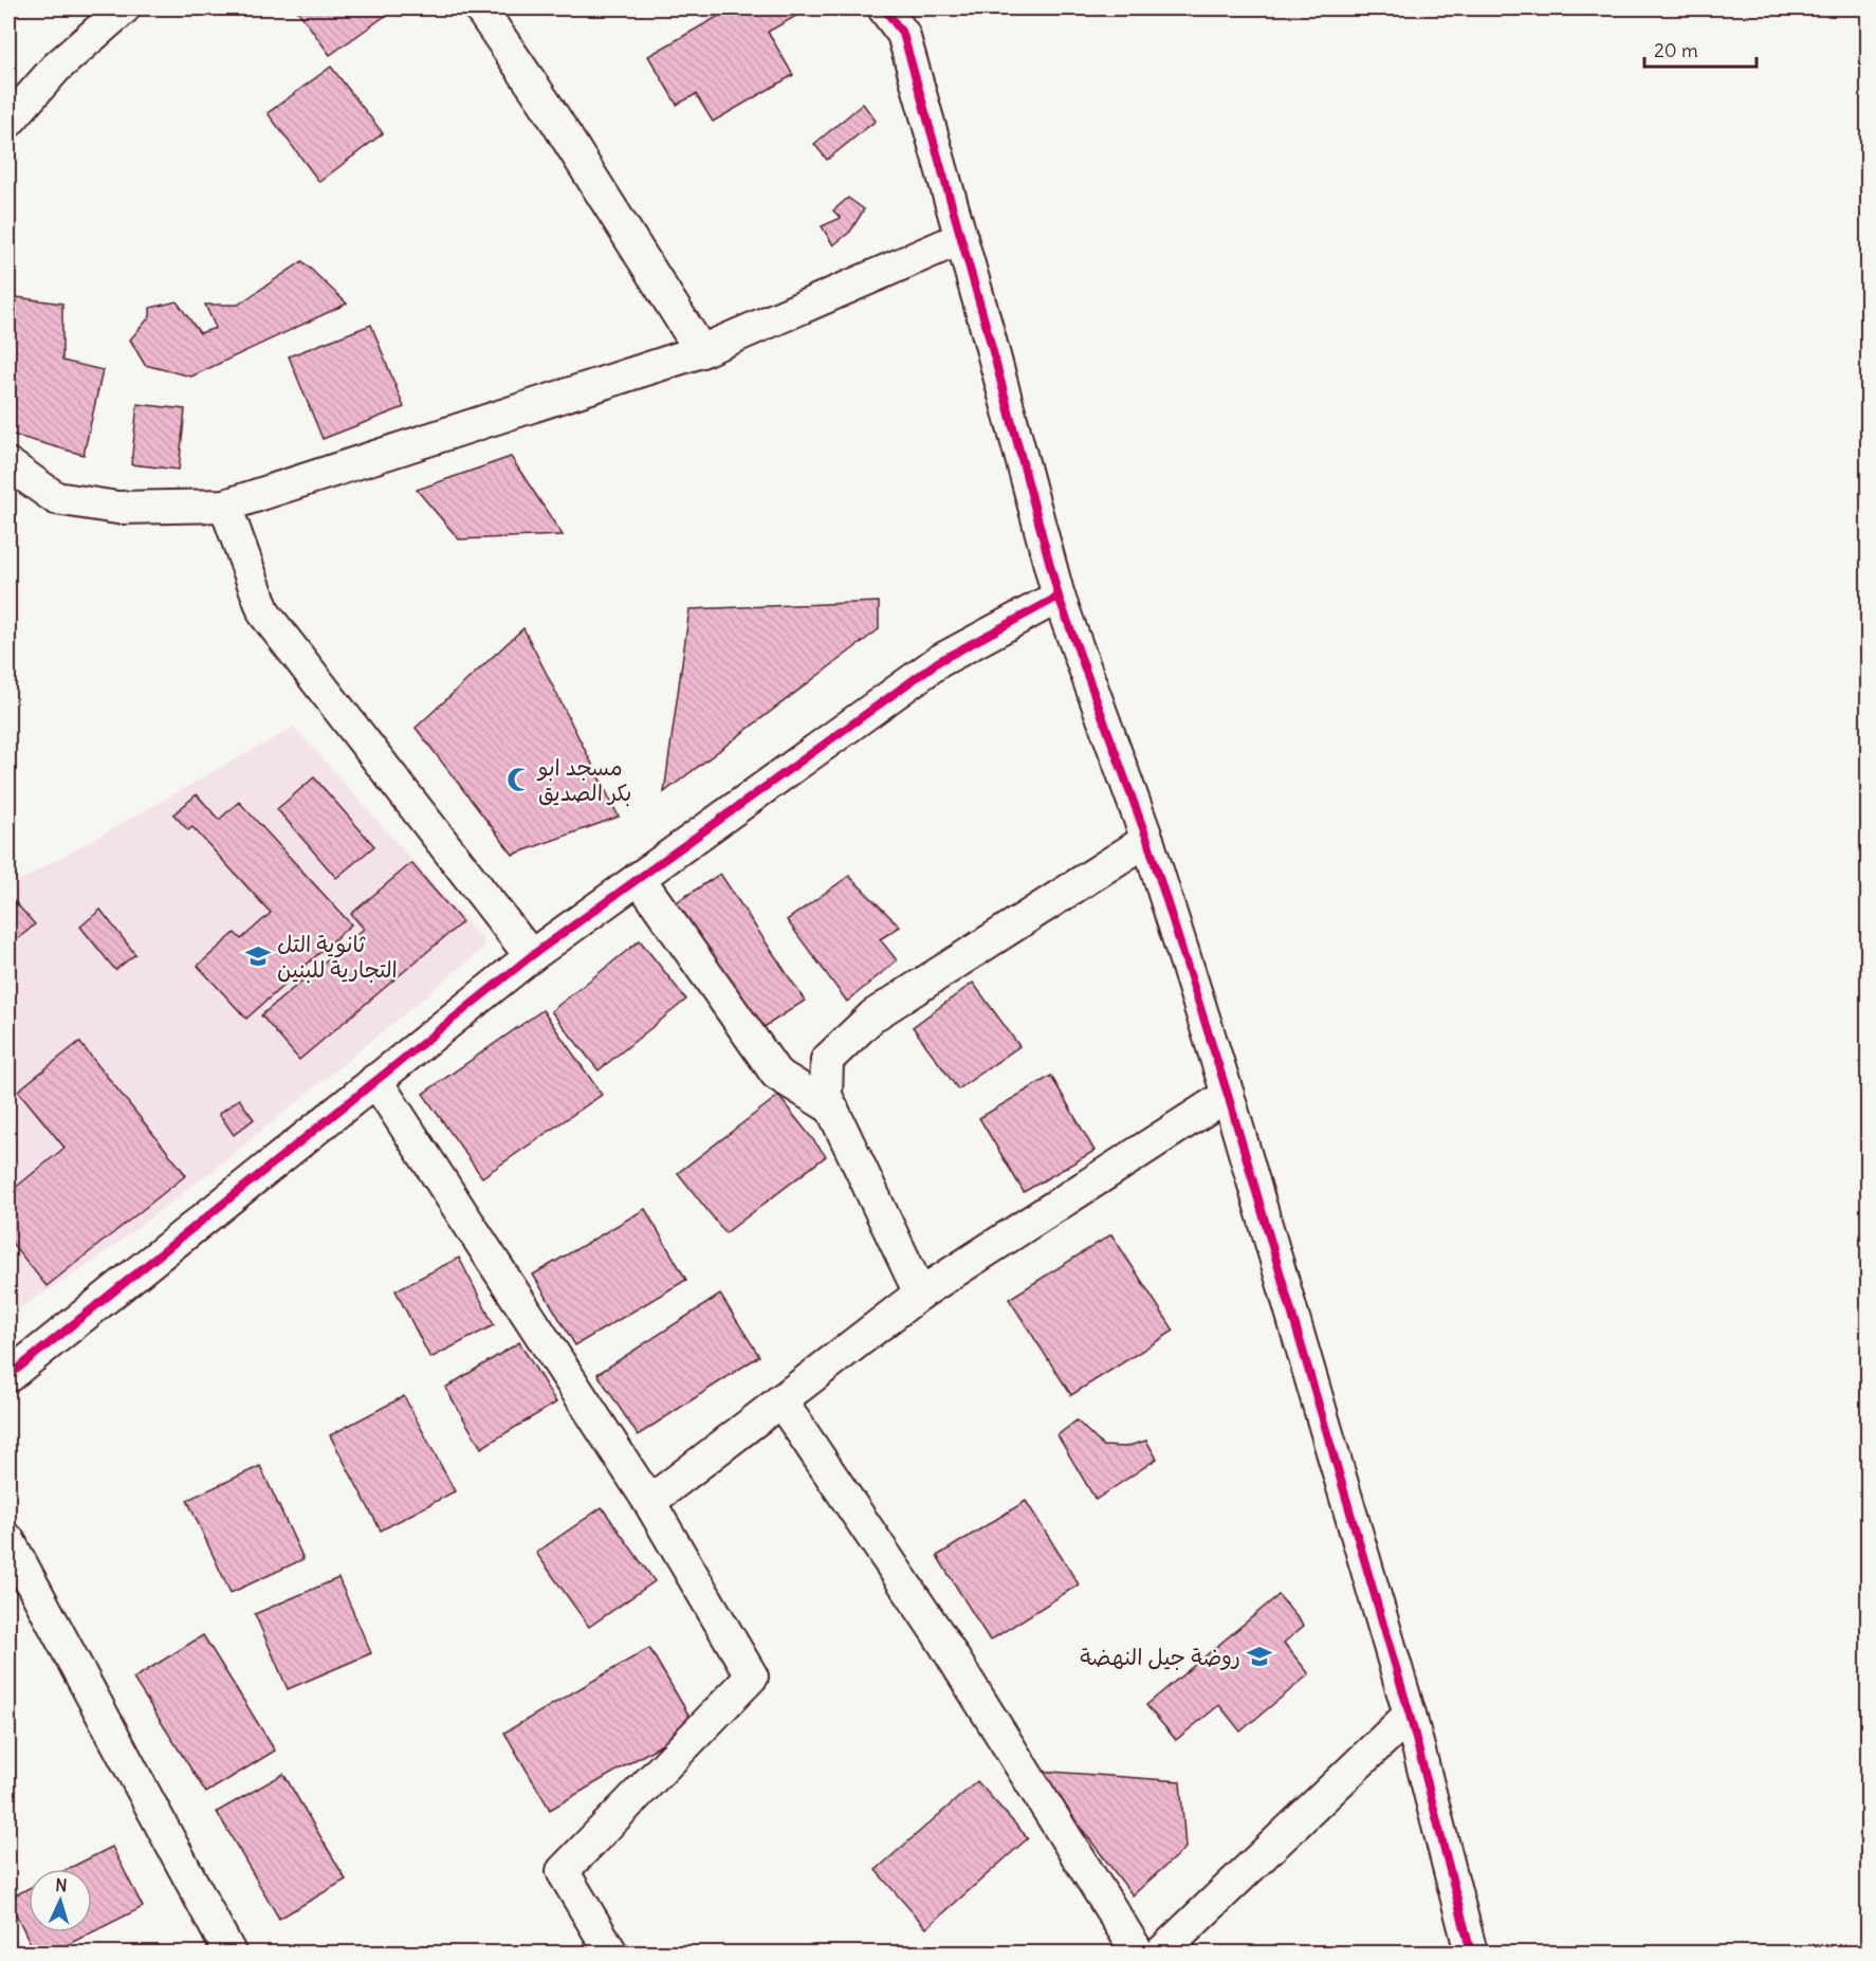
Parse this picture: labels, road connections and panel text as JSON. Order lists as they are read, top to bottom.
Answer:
{
  "places": {
    "mosque": ["مسجد ابو بكر الصديق"],
    "school or university": ["ثانوية التل التجارية للبنين", "روضة جيل النهضة"]
  },
  "scale_bar": "20 m",
  "north": "top"
}
